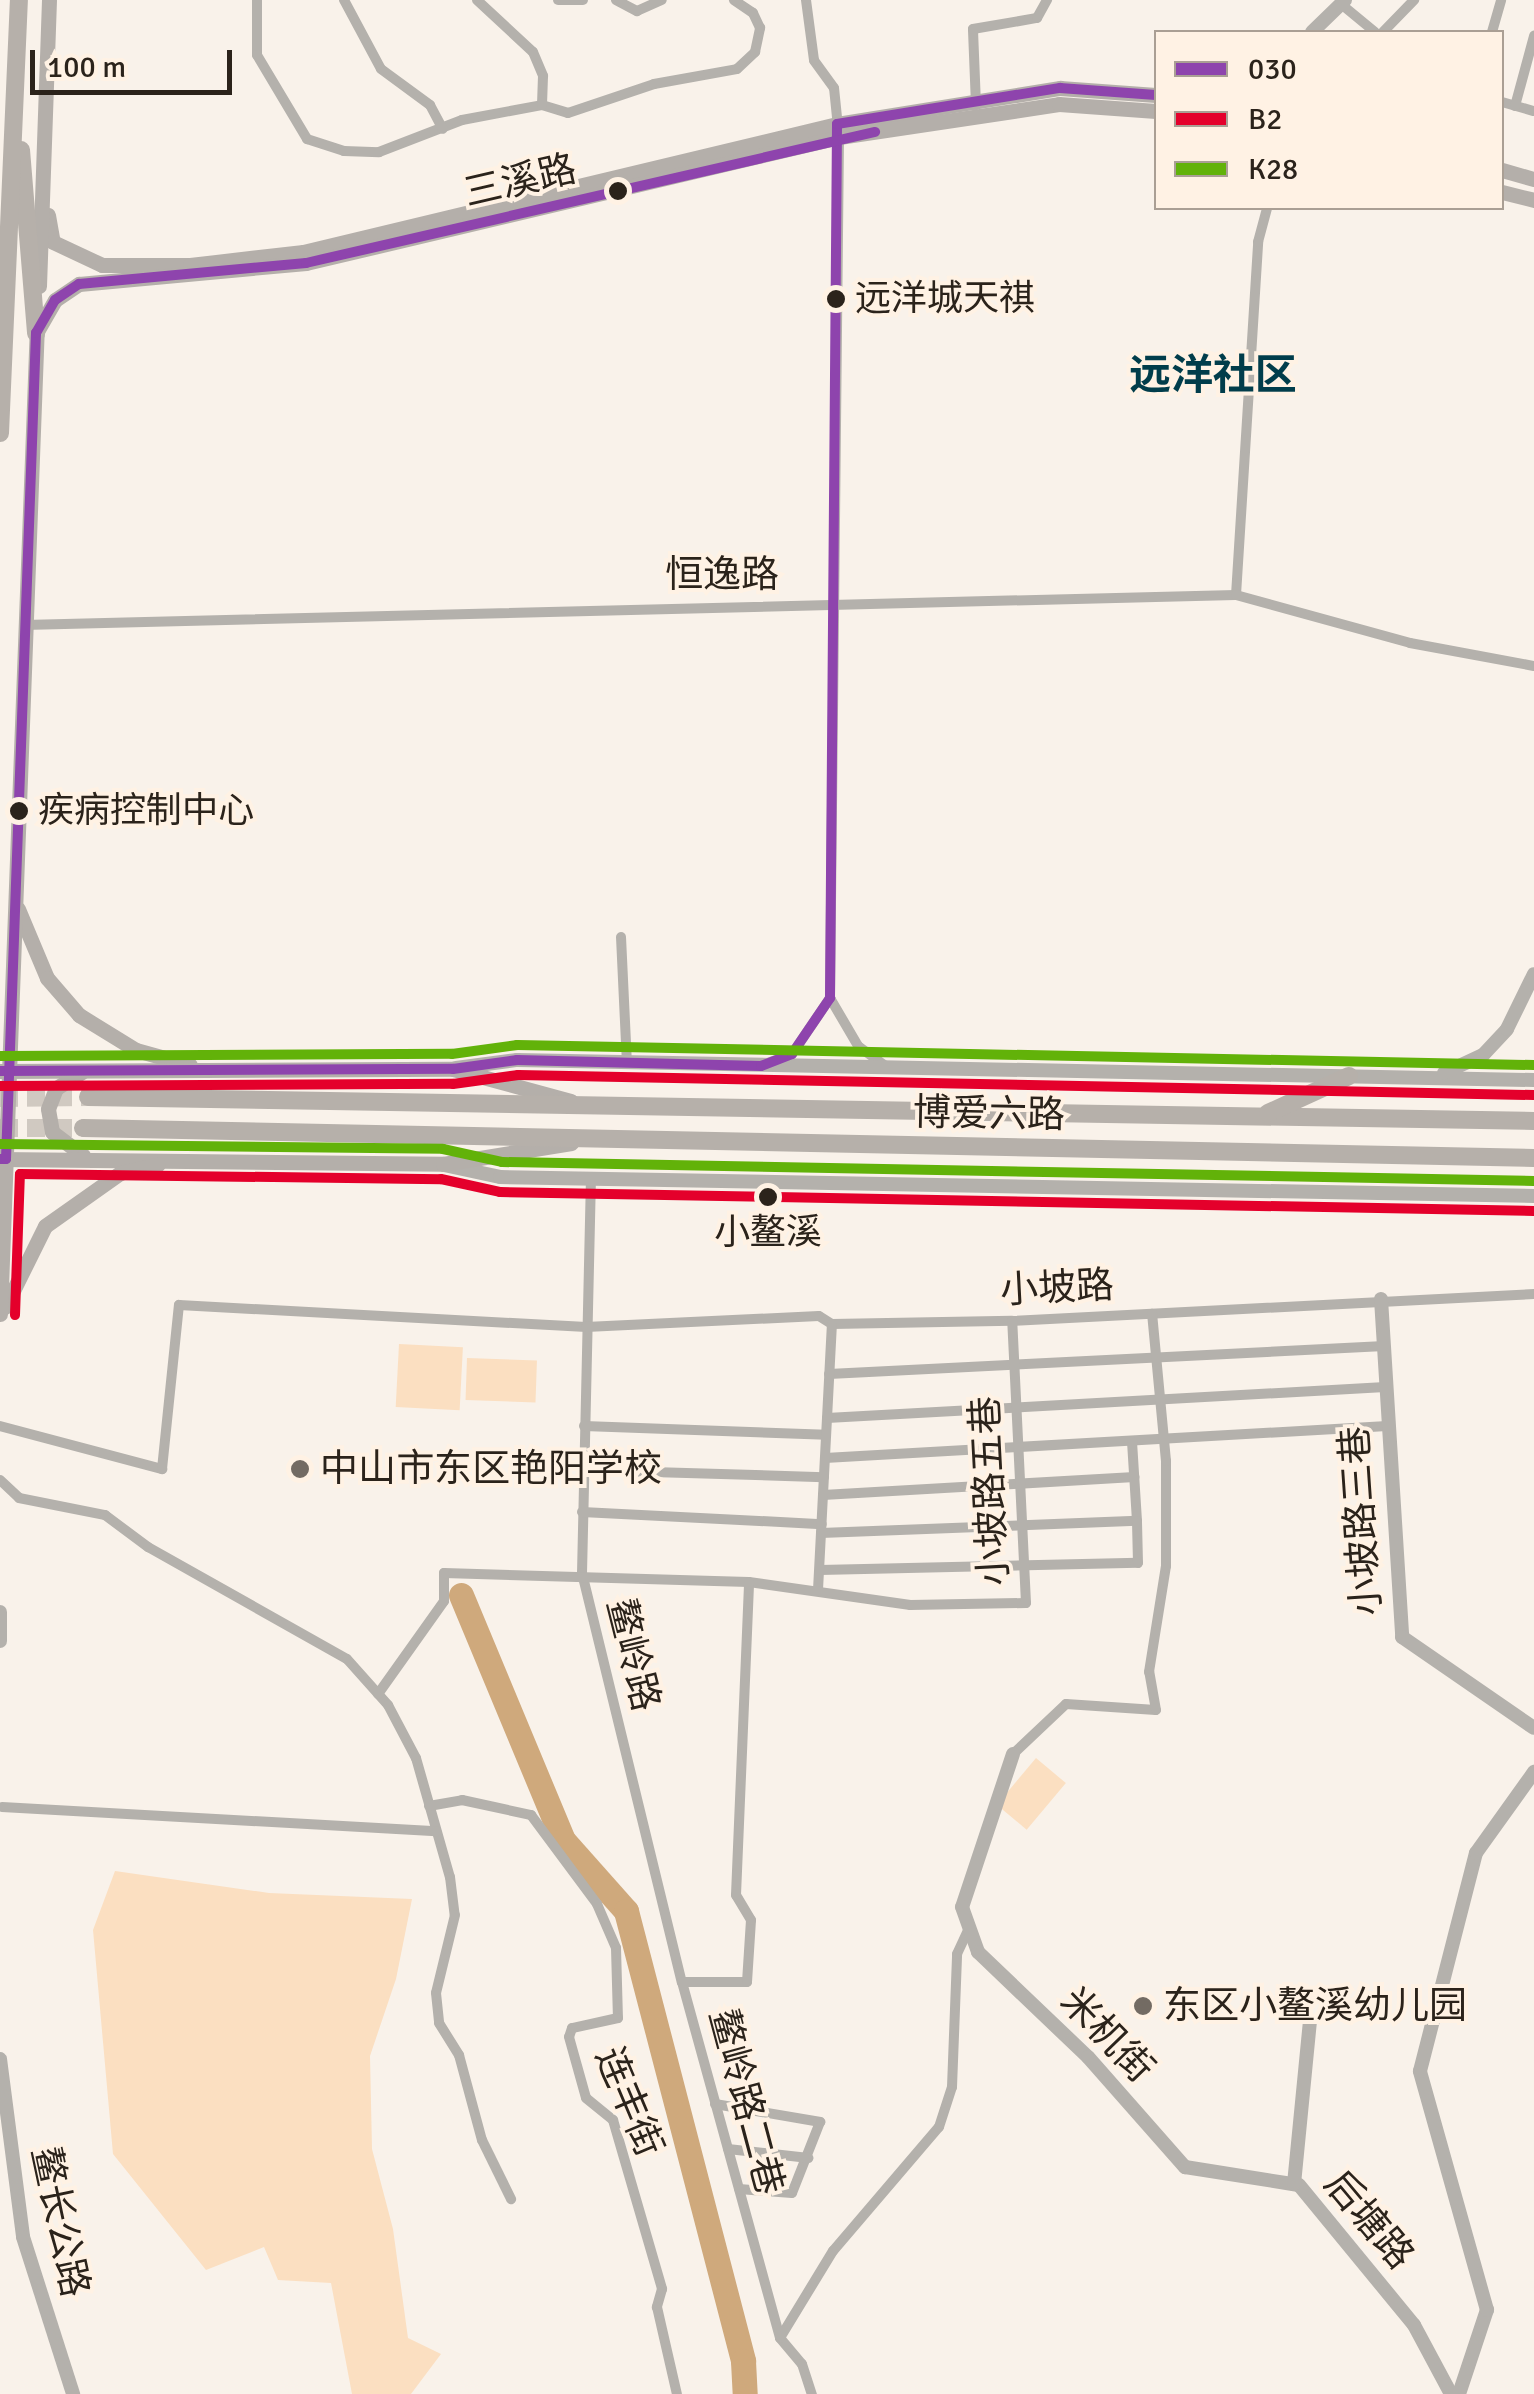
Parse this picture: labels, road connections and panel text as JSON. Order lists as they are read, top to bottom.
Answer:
{
  "streets": {
    "highway": ["博爱六路"],
    "main road": ["三溪路"],
    "street": [
      "恒逸路",
      "小坡路",
      "小坡路五巷",
      "小坡路三巷",
      "鳌岭路",
      "米机街",
      "连丰街",
      "鳌岭路二巷",
      "后塘路",
      "鳌长公路"
    ]
  },
  "crossings": [
    ["小坡路", "小坡路五巷"],
    ["小坡路", "小坡路三巷"],
    ["小坡路五巷", "鳌岭路"],
    ["鳌岭路", "鳌岭路二巷"],
    ["米机街", "后塘路"]
  ],
  "districts": ["远洋社区"],
  "places": [
    "远洋城天祺",
    "疾病控制中心",
    "小鳌溪",
    "中山市东区艳阳学校",
    "东区小鳌溪幼儿园"
  ],
  "lines": ["transit line 030", "transit line K28", "transit line B2"],
  "legend": ["030", "B2", "K28"],
  "scale_bar": "100 m"
}
